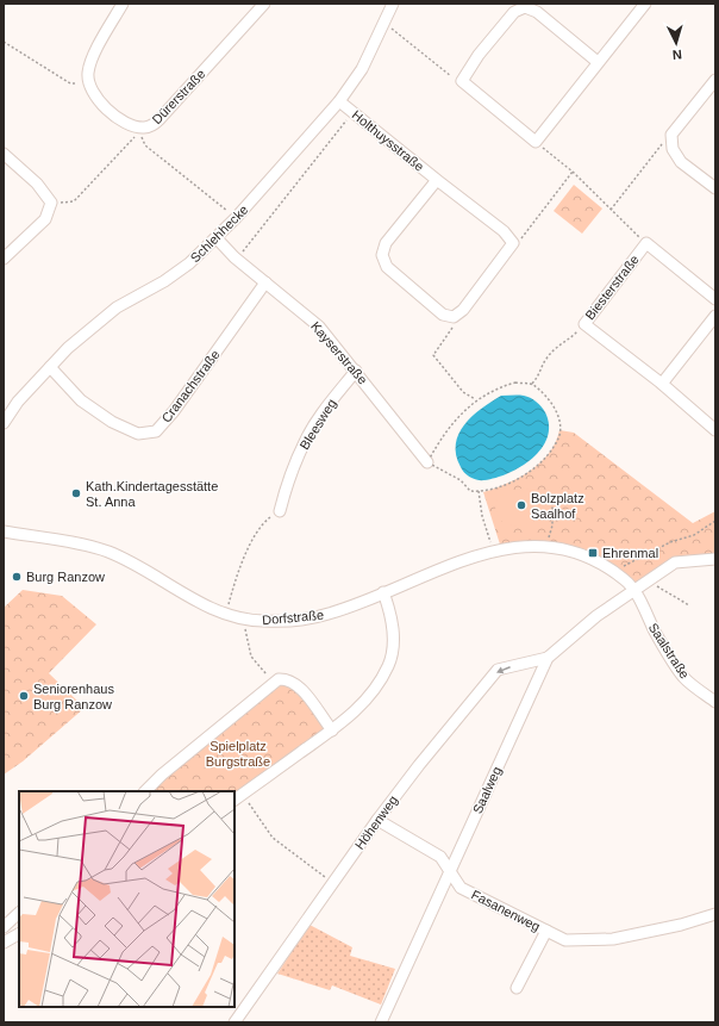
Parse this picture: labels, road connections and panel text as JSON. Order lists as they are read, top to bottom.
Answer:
{
  "streets": {
    "street": [
      "Dürerstraße",
      "Holthuysstraße",
      "Schlehhecke",
      "Biesterstraße",
      "Kayserstraße",
      "Cranachstraße",
      "Bleesweg",
      "Dorfstraße",
      "Saalstraße",
      "Saalweg",
      "Höhenweg",
      "Fasanenweg"
    ]
  },
  "crossings": [
    ["Holthuysstraße", "Schlehhecke"],
    ["Schlehhecke", "Kayserstraße"],
    ["Schlehhecke", "Cranachstraße"],
    ["Kayserstraße", "Cranachstraße"],
    ["Kayserstraße", "Bleesweg"],
    ["Dorfstraße", "Saalstraße"],
    ["Dorfstraße", "Saalweg"],
    ["Saalstraße", "Saalweg"],
    ["Saalweg", "Höhenweg"],
    ["Saalweg", "Fasanenweg"],
    ["Höhenweg", "Fasanenweg"]
  ],
  "one_way": ["Höhenweg"],
  "parks": ["Spielplatz Burgstraße"],
  "places": {
    "other": [
      "Kath.Kindertagesstätte St. Anna",
      "Bolzplatz Saalhof",
      "Burg Ranzow",
      "Seniorenhaus Burg Ranzow"
    ],
    "transit": ["Ehrenmal"]
  },
  "north": "bottom"
}
